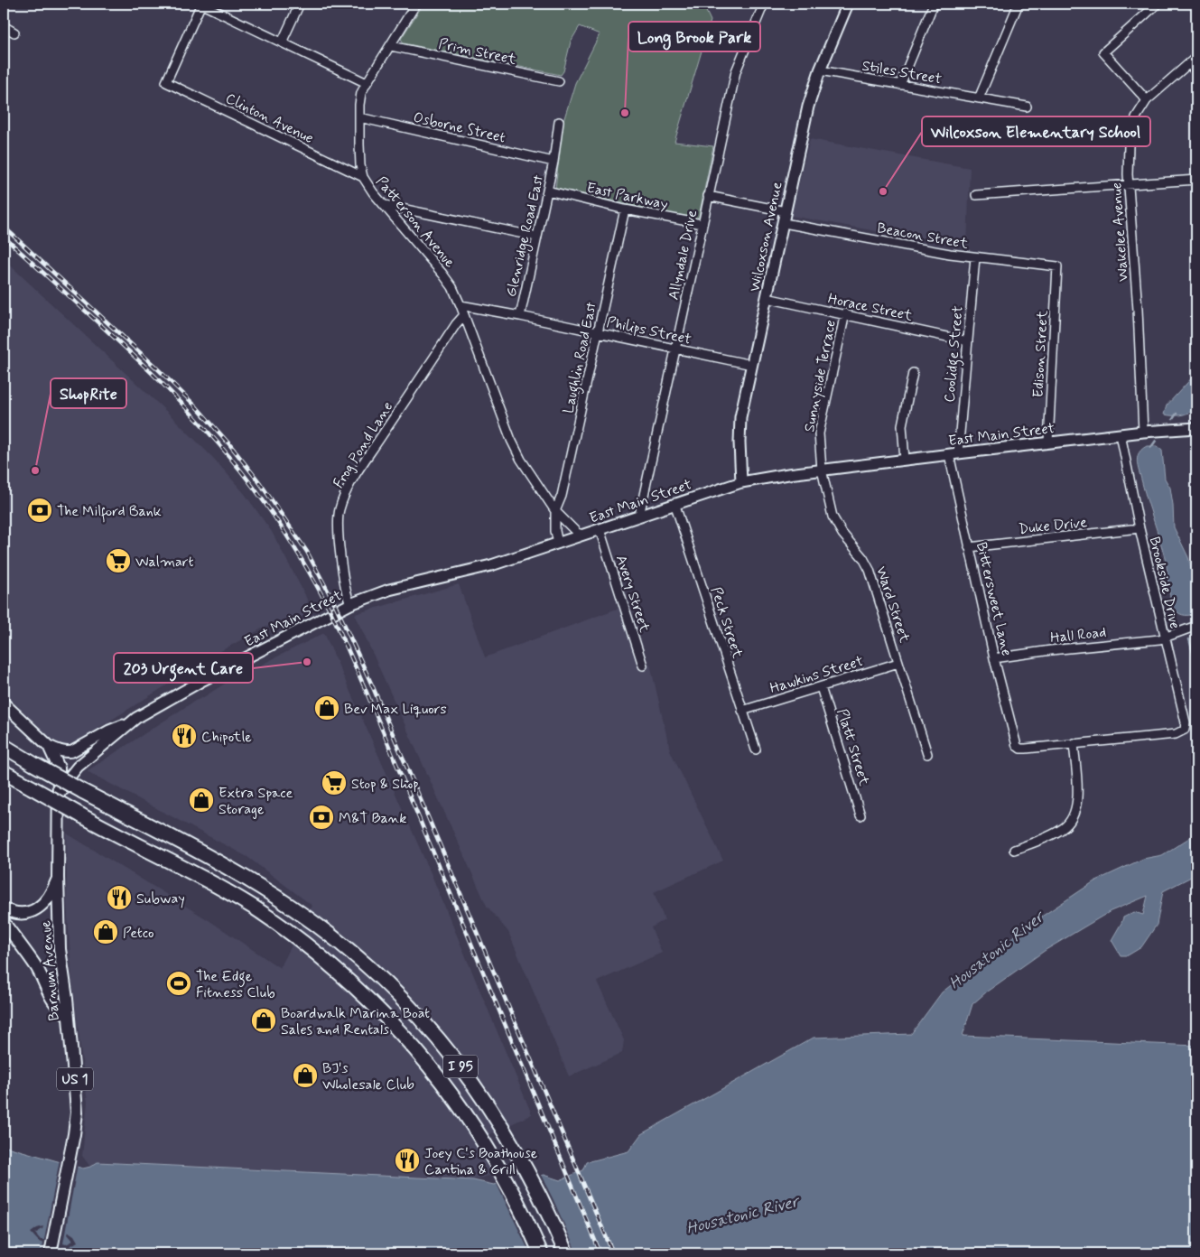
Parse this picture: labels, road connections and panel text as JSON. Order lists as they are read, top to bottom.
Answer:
{
  "streets": {
    "highway": ["I 95"],
    "main road": [
      "Wilcoxson Avenue",
      "East Main Street",
      "Barnum Avenue",
      "US 1"
    ],
    "street": [
      "Prim Street",
      "Stiles Street",
      "Clinton Avenue",
      "Osborne Street",
      "East Parkway",
      "Patterson Avenue",
      "Wakelee Avenue",
      "Beacon Street",
      "Glenridge Road East",
      "Allyndale Drive",
      "Horace Street",
      "Philips Street",
      "Coolidge Street",
      "Edison Street",
      "Laughlin Road East",
      "Sunnyside Terrace",
      "Frog Pond Lane",
      "Duke Drive",
      "Brookside Drive",
      "Avery Street",
      "Bittersweet Lane",
      "Ward Street",
      "Peck Street",
      "Hall Road",
      "Hawkins Street",
      "Platt Street"
    ]
  },
  "crossings": [
    ["Prim Street", "Patterson Avenue"],
    ["Stiles Street", "Wilcoxson Avenue"],
    ["Clinton Avenue", "Patterson Avenue"],
    ["Osborne Street", "Patterson Avenue"],
    ["Osborne Street", "Glenridge Road East"],
    ["East Parkway", "Glenridge Road East"],
    ["East Parkway", "Allyndale Drive"],
    ["East Parkway", "Laughlin Road East"],
    ["Patterson Avenue", "Philips Street"],
    ["Patterson Avenue", "Laughlin Road East"],
    ["Patterson Avenue", "East Main Street"],
    ["Patterson Avenue", "Frog Pond Lane"],
    ["Wakelee Avenue", "East Main Street"],
    ["Beacon Street", "Wilcoxson Avenue"],
    ["Beacon Street", "Coolidge Street"],
    ["Beacon Street", "Edison Street"],
    ["Glenridge Road East", "Philips Street"],
    ["Wilcoxson Avenue", "Horace Street"],
    ["Wilcoxson Avenue", "Philips Street"],
    ["Wilcoxson Avenue", "East Main Street"],
    ["Allyndale Drive", "Philips Street"],
    ["Allyndale Drive", "East Main Street"],
    ["Horace Street", "Coolidge Street"],
    ["Horace Street", "Sunnyside Terrace"],
    ["Philips Street", "Laughlin Road East"],
    ["Coolidge Street", "East Main Street"],
    ["Coolidge Street", "Bittersweet Lane"],
    ["Edison Street", "East Main Street"],
    ["Sunnyside Terrace", "East Main Street"],
    ["Sunnyside Terrace", "Ward Street"],
    ["East Main Street", "Frog Pond Lane"],
    ["East Main Street", "Brookside Drive"],
    ["East Main Street", "Avery Street"],
    ["East Main Street", "Bittersweet Lane"],
    ["East Main Street", "Ward Street"],
    ["East Main Street", "Peck Street"],
    ["East Main Street", "Barnum Avenue"],
    ["Duke Drive", "Brookside Drive"],
    ["Duke Drive", "Bittersweet Lane"],
    ["Brookside Drive", "Bittersweet Lane"],
    ["Brookside Drive", "Hall Road"],
    ["Bittersweet Lane", "Hall Road"],
    ["Ward Street", "Hawkins Street"],
    ["Peck Street", "Hawkins Street"],
    ["Hawkins Street", "Platt Street"]
  ],
  "water": ["Housatonic River"],
  "places": {
    "other": [
      "Long Brook Park",
      "Wilcoxson Elementary School",
      "ShopRite",
      "203 Urgent Care"
    ],
    "bank": ["The Milford Bank", "M&T Bank"],
    "supermarket": ["Walmart", "Stop & Shop"],
    "shop": [
      "Bev Max Liquors",
      "Extra Space Storage",
      "Petco",
      "Boardwalk Marina Boat Sales and Rentals",
      "BJ's Wholesale Club"
    ],
    "restaurant": ["Chipotle", "Subway", "Joey C's Boathouse Cantina & Grill"],
    "sports": ["The Edge Fitness Club"]
  }
}
